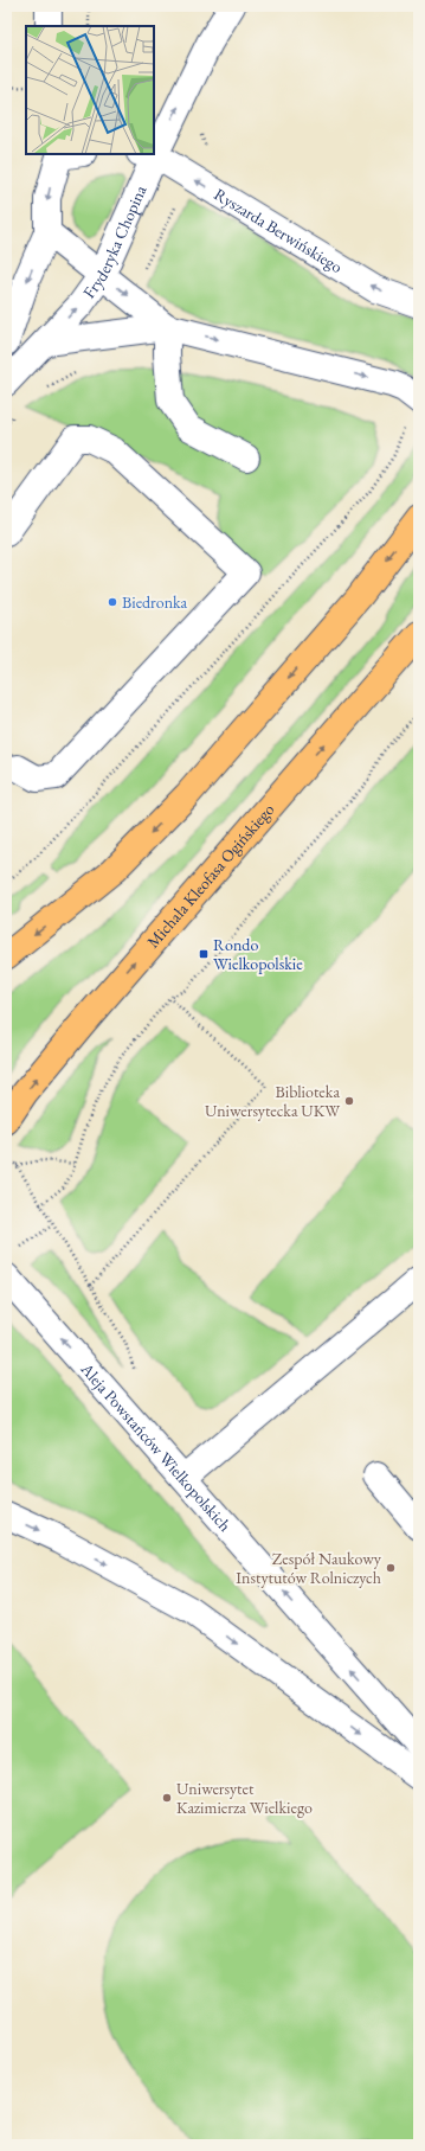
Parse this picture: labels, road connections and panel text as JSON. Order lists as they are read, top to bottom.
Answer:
{
  "streets": {
    "main road": ["Michała Kleofasa Ogińskiego"],
    "street": ["Ryszarda Berwińskiego", "Fryderyka Chopina", "Aleja Powstańców Wielkopolskich"]
  },
  "crossings": [
    ["Ryszarda Berwińskiego", "Fryderyka Chopina"]
  ],
  "places": {
    "other": [
      "Biedronka",
      "Biblioteka Uniwersytecka UKW",
      "Zespół Naukowy Instytutów Rolniczych",
      "Uniwersytet Kazimierza Wielkiego"
    ],
    "transit": ["Rondo Wielkopolskie"]
  }
}
